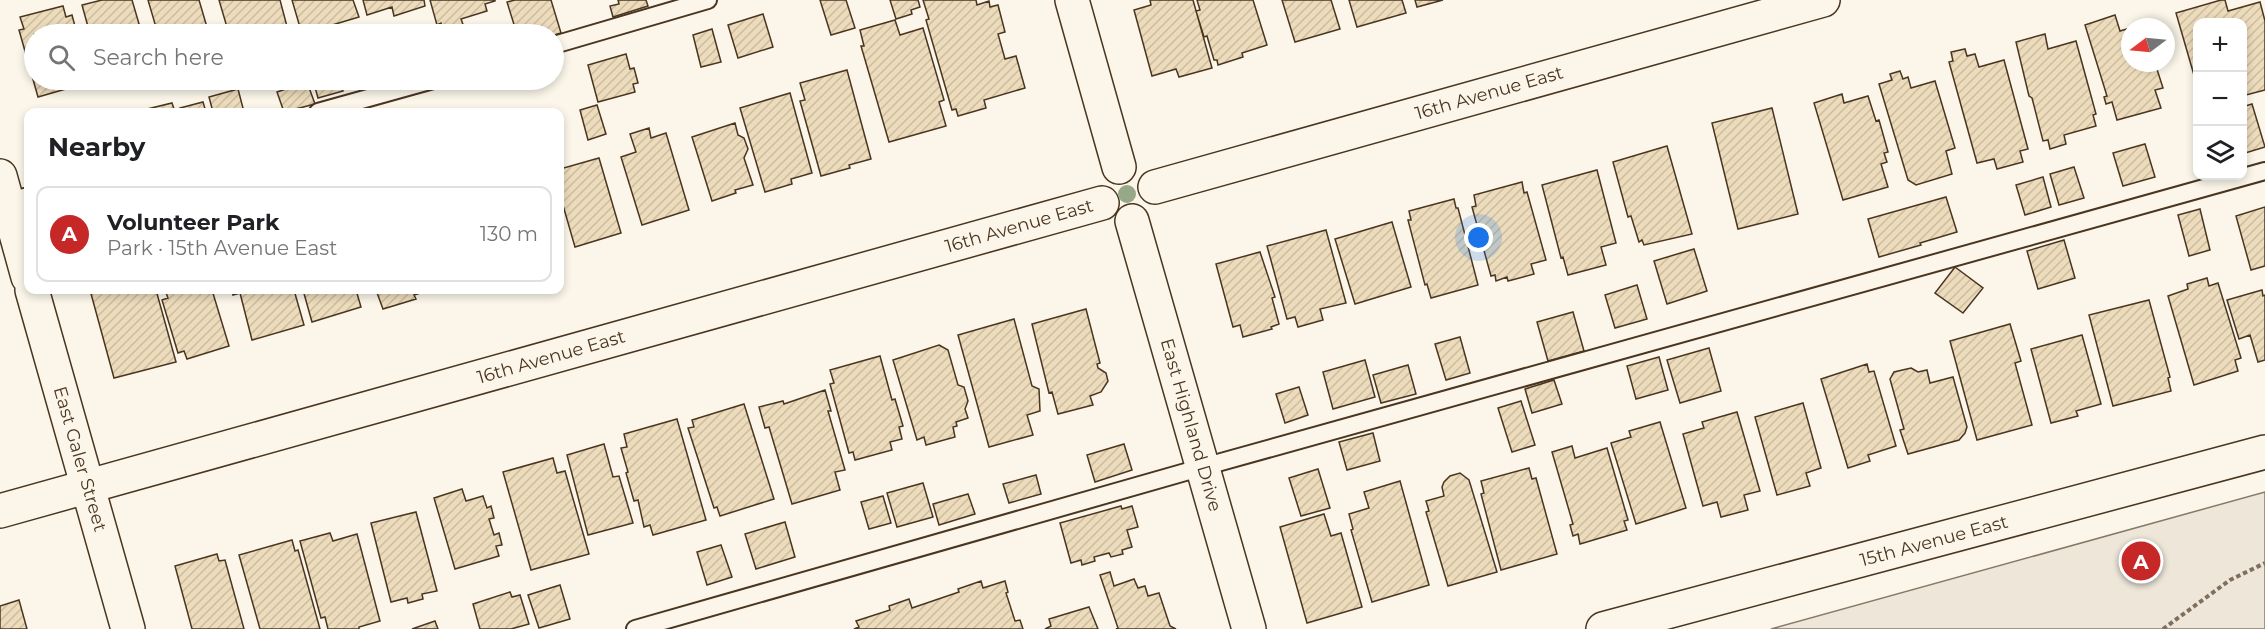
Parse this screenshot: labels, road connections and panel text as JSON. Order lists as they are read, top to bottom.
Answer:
{
  "streets": {
    "street": [
      "16th Avenue East",
      "East Highland Drive",
      "East Galer Street",
      "15th Avenue East"
    ]
  },
  "crossings": [
    ["16th Avenue East", "East Highland Drive"],
    ["16th Avenue East", "East Galer Street"]
  ],
  "north": "left",
  "page": {
    "map_buttons": ["+", "−"],
    "search": "Search here",
    "heading": "Nearby",
    "list": [
      {
        "mark": "A",
        "name": "Volunteer Park",
        "note": "Park · 15th Avenue East",
        "value": "130 m"
      }
    ],
    "pins": "A"
  }
}
